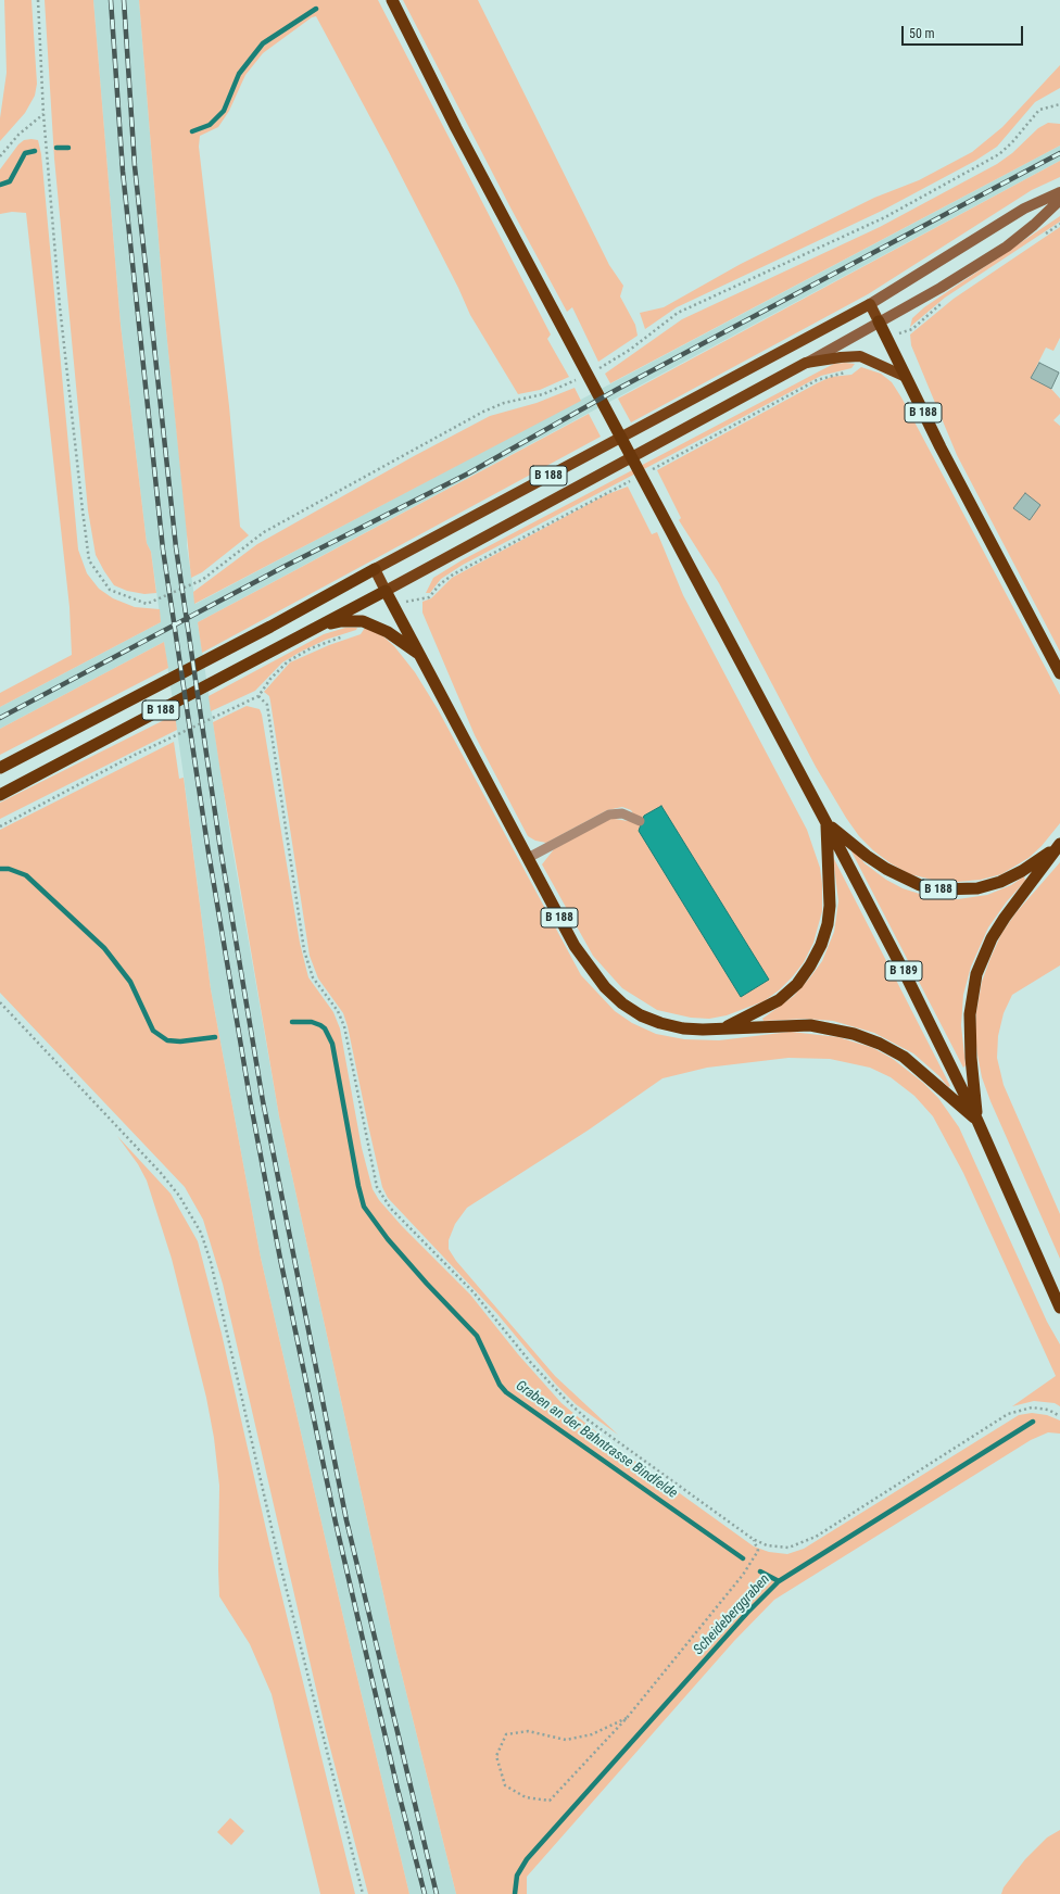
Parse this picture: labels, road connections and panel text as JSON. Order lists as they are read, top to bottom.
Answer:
{
  "streets": {
    "highway": ["B 188", "B 189"]
  },
  "crossings": [
    ["B 188", "B 189"]
  ],
  "water": ["Graben an der Bahntrasse Bindfelde", "Scheideberggraben"],
  "scale_bar": "50 m"
}
